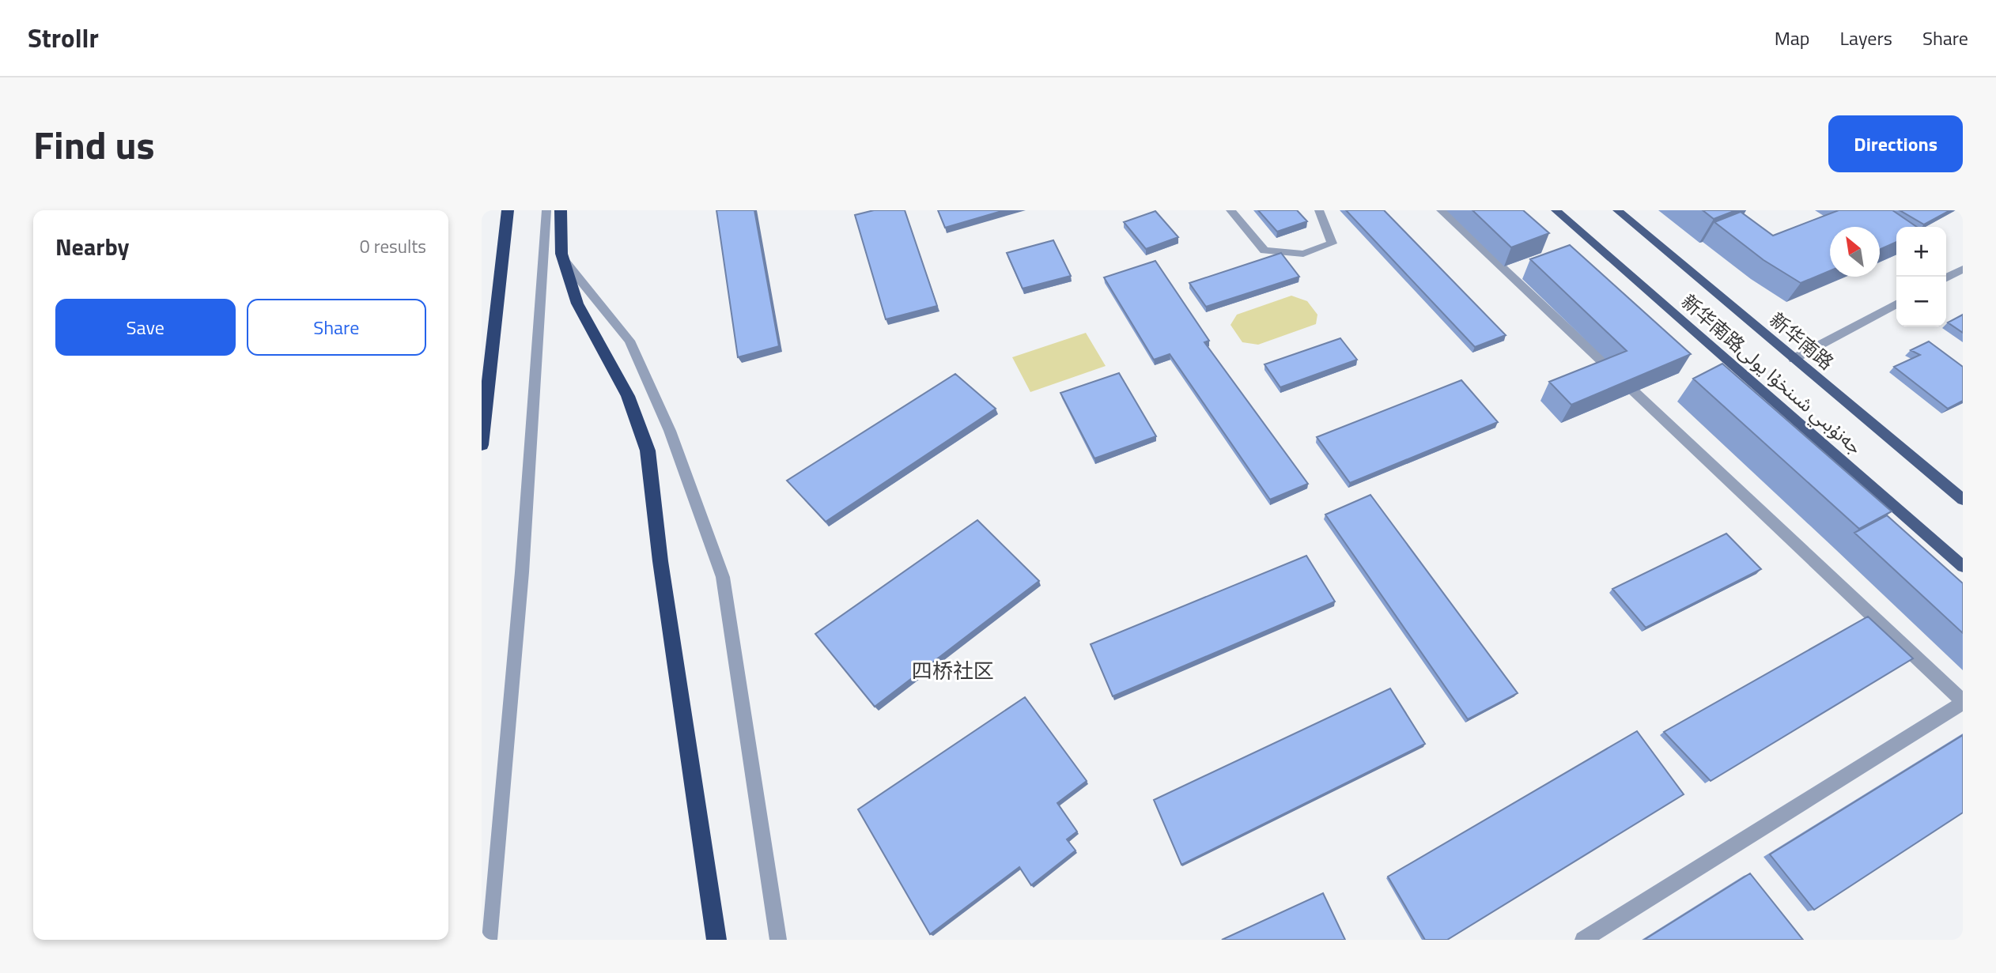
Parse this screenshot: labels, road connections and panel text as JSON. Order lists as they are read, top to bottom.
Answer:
{
  "streets": {
    "main road": ["新华南路", "新华南路جەنۇبىي شىنخۇا يولى"]
  },
  "districts": ["四桥社区"],
  "north": "top left",
  "page": {
    "header": "Strollr",
    "nav": ["Map", "Layers", "Share"],
    "title": "Find us",
    "buttons": [
      "Directions",
      ["Save", "Share"]
    ],
    "heading": ["Nearby", "0 results"],
    "map_buttons": ["+", "−"]
  }
}
